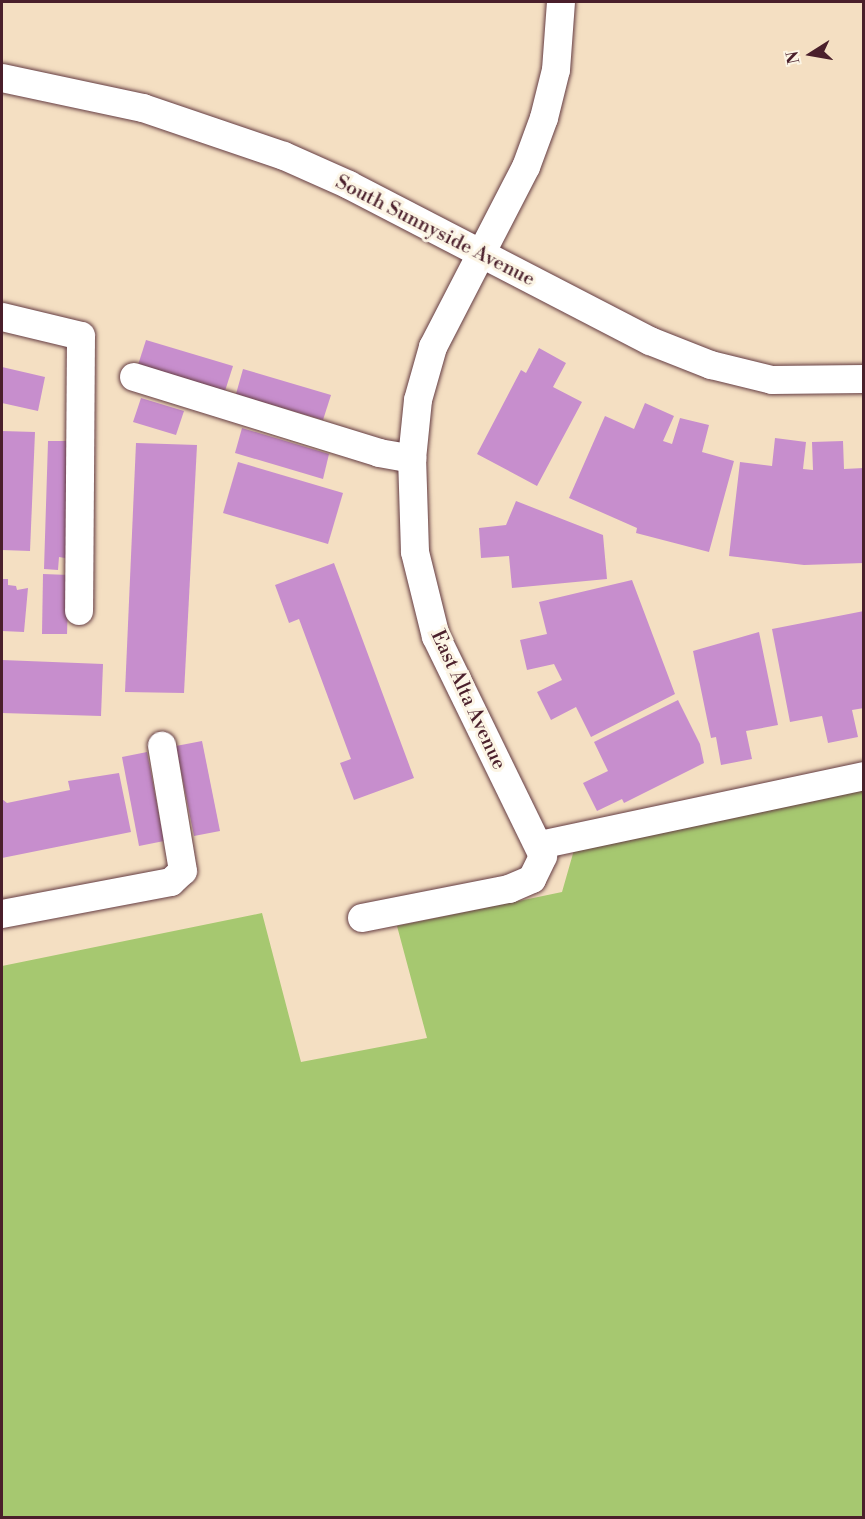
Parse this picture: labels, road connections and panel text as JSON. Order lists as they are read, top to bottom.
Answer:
{
  "streets": {
    "street": ["South Sunnyside Avenue", "East Alta Avenue"]
  },
  "crossings": [
    ["South Sunnyside Avenue", "East Alta Avenue"]
  ],
  "north": "left"
}
